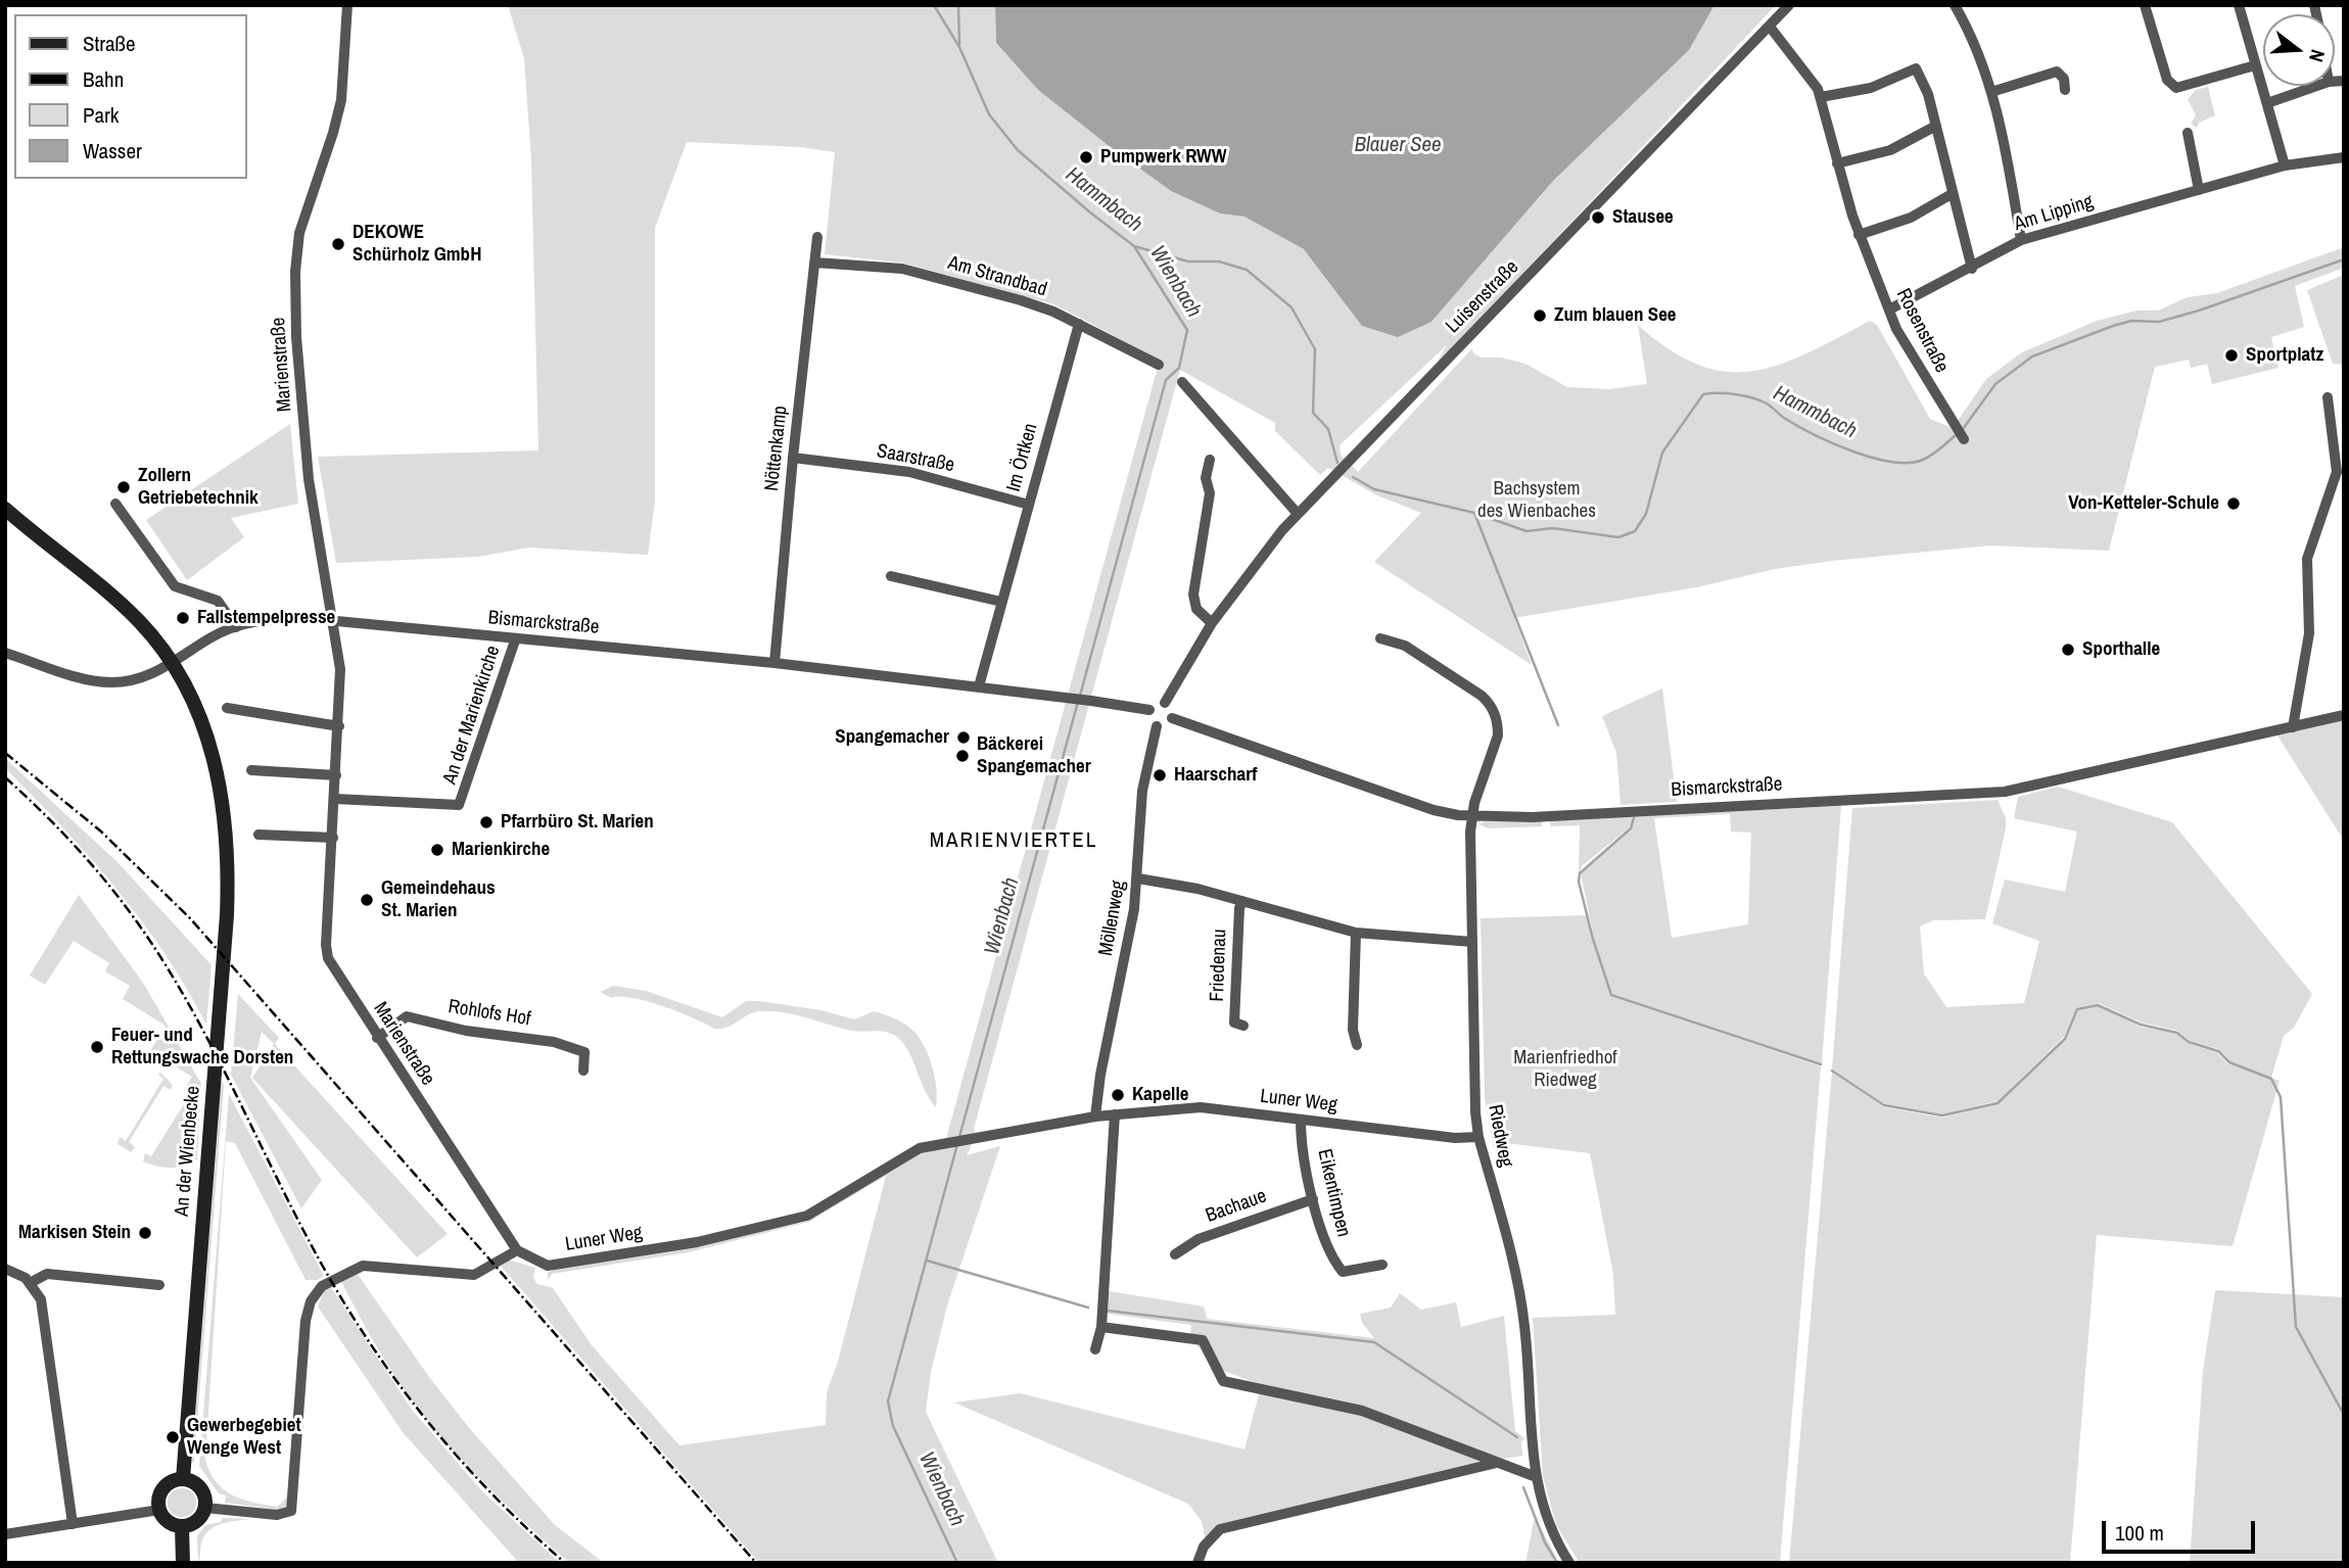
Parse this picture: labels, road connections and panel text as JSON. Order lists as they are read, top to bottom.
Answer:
{
  "streets": {
    "street": [
      "Am Lipping",
      "Am Strandbad",
      "Luisenstraße",
      "Rosenstraße",
      "Marienstraße",
      "Nöttenkamp",
      "Im Örtken",
      "Saarstraße",
      "Bismarckstraße",
      "An der Marienkirche",
      "Möllenweg",
      "Friedenau",
      "Rohlofs Hof",
      "Luner Weg",
      "Riedweg",
      "An der Wienbecke",
      "Eikentimpen",
      "Bachaue"
    ]
  },
  "crossings": [
    ["Am Lipping", "Rosenstraße"],
    ["Am Strandbad", "Nöttenkamp"],
    ["Am Strandbad", "Im Örtken"],
    ["Luisenstraße", "Rosenstraße"],
    ["Luisenstraße", "Bismarckstraße"],
    ["Luisenstraße", "Möllenweg"],
    ["Marienstraße", "Bismarckstraße"],
    ["Marienstraße", "An der Marienkirche"],
    ["Marienstraße", "Rohlofs Hof"],
    ["Marienstraße", "Luner Weg"],
    ["Nöttenkamp", "Saarstraße"],
    ["Nöttenkamp", "Bismarckstraße"],
    ["Im Örtken", "Saarstraße"],
    ["Im Örtken", "Bismarckstraße"],
    ["Bismarckstraße", "An der Marienkirche"],
    ["Bismarckstraße", "Möllenweg"],
    ["Bismarckstraße", "Riedweg"],
    ["Bismarckstraße", "An der Wienbecke"],
    ["Möllenweg", "Luner Weg"],
    ["Luner Weg", "Riedweg"],
    ["Luner Weg", "Eikentimpen"],
    ["Eikentimpen", "Bachaue"]
  ],
  "districts": ["MARIENVIERTEL"],
  "water": ["Blauer See", "Hammbach", "Wienbach"],
  "parks": ["Bachsystem des Wienbaches", "Marienfriedhof Riedweg"],
  "places": [
    "Pumpwerk RWW",
    "Stausee",
    "DEKOWE Schürholz GmbH",
    "Zum blauen See",
    "Sportplatz",
    "Zollern Getriebetechnik",
    "Von-Ketteler-Schule",
    "Fallstempelpresse",
    "Sporthalle",
    "Spangemacher",
    "Bäckerei Spangemacher",
    "Haarscharf",
    "Pfarrbüro St. Marien",
    "Marienkirche",
    "Gemeindehaus St. Marien",
    "Feuer- und Rettungswache Dorsten",
    "Kapelle",
    "Markisen Stein",
    "Gewerbegebiet Wenge West"
  ],
  "legend": [
    "Straße",
    "Bahn",
    "Park",
    "Wasser"
  ],
  "scale_bar": "100 m",
  "north": "right"
}
